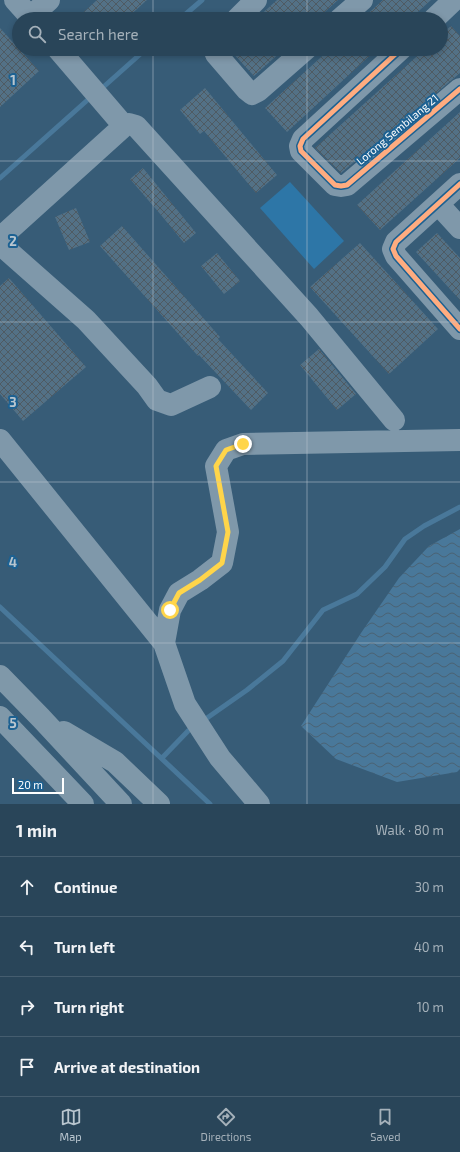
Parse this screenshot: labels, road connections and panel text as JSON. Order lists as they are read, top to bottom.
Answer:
{
  "streets": {
    "street": ["Lorong Sembilang 21"]
  },
  "scale_bar": "20 m",
  "page": {
    "search": "Search here",
    "scale": "20 m",
    "heading": ["1 min", "Walk · 80 m"],
    "list": [
      ["Continue", "30 m"],
      ["Turn left", "40 m"],
      ["Turn right", "10 m"],
      "Arrive at destination"
    ],
    "nav": ["Map", "Directions", "Saved"]
  },
  "grid": {
    "rows": [
      "1",
      "2",
      "3",
      "4",
      "5"
    ]
  }
}
